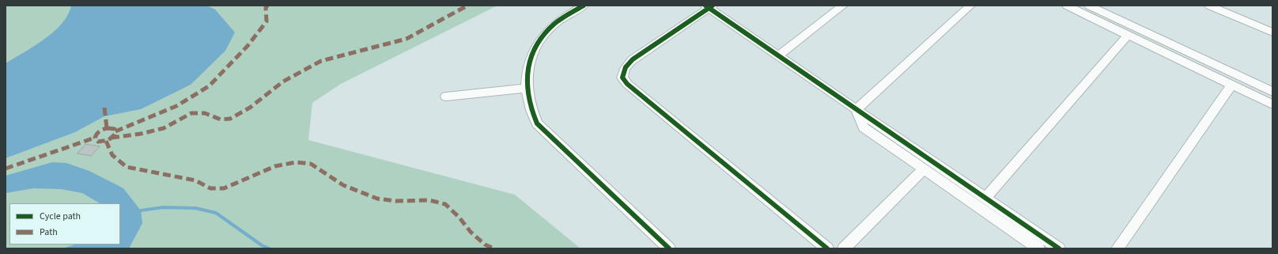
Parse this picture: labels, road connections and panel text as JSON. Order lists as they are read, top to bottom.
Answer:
{
  "legend": ["Cycle path", "Path"]
}
